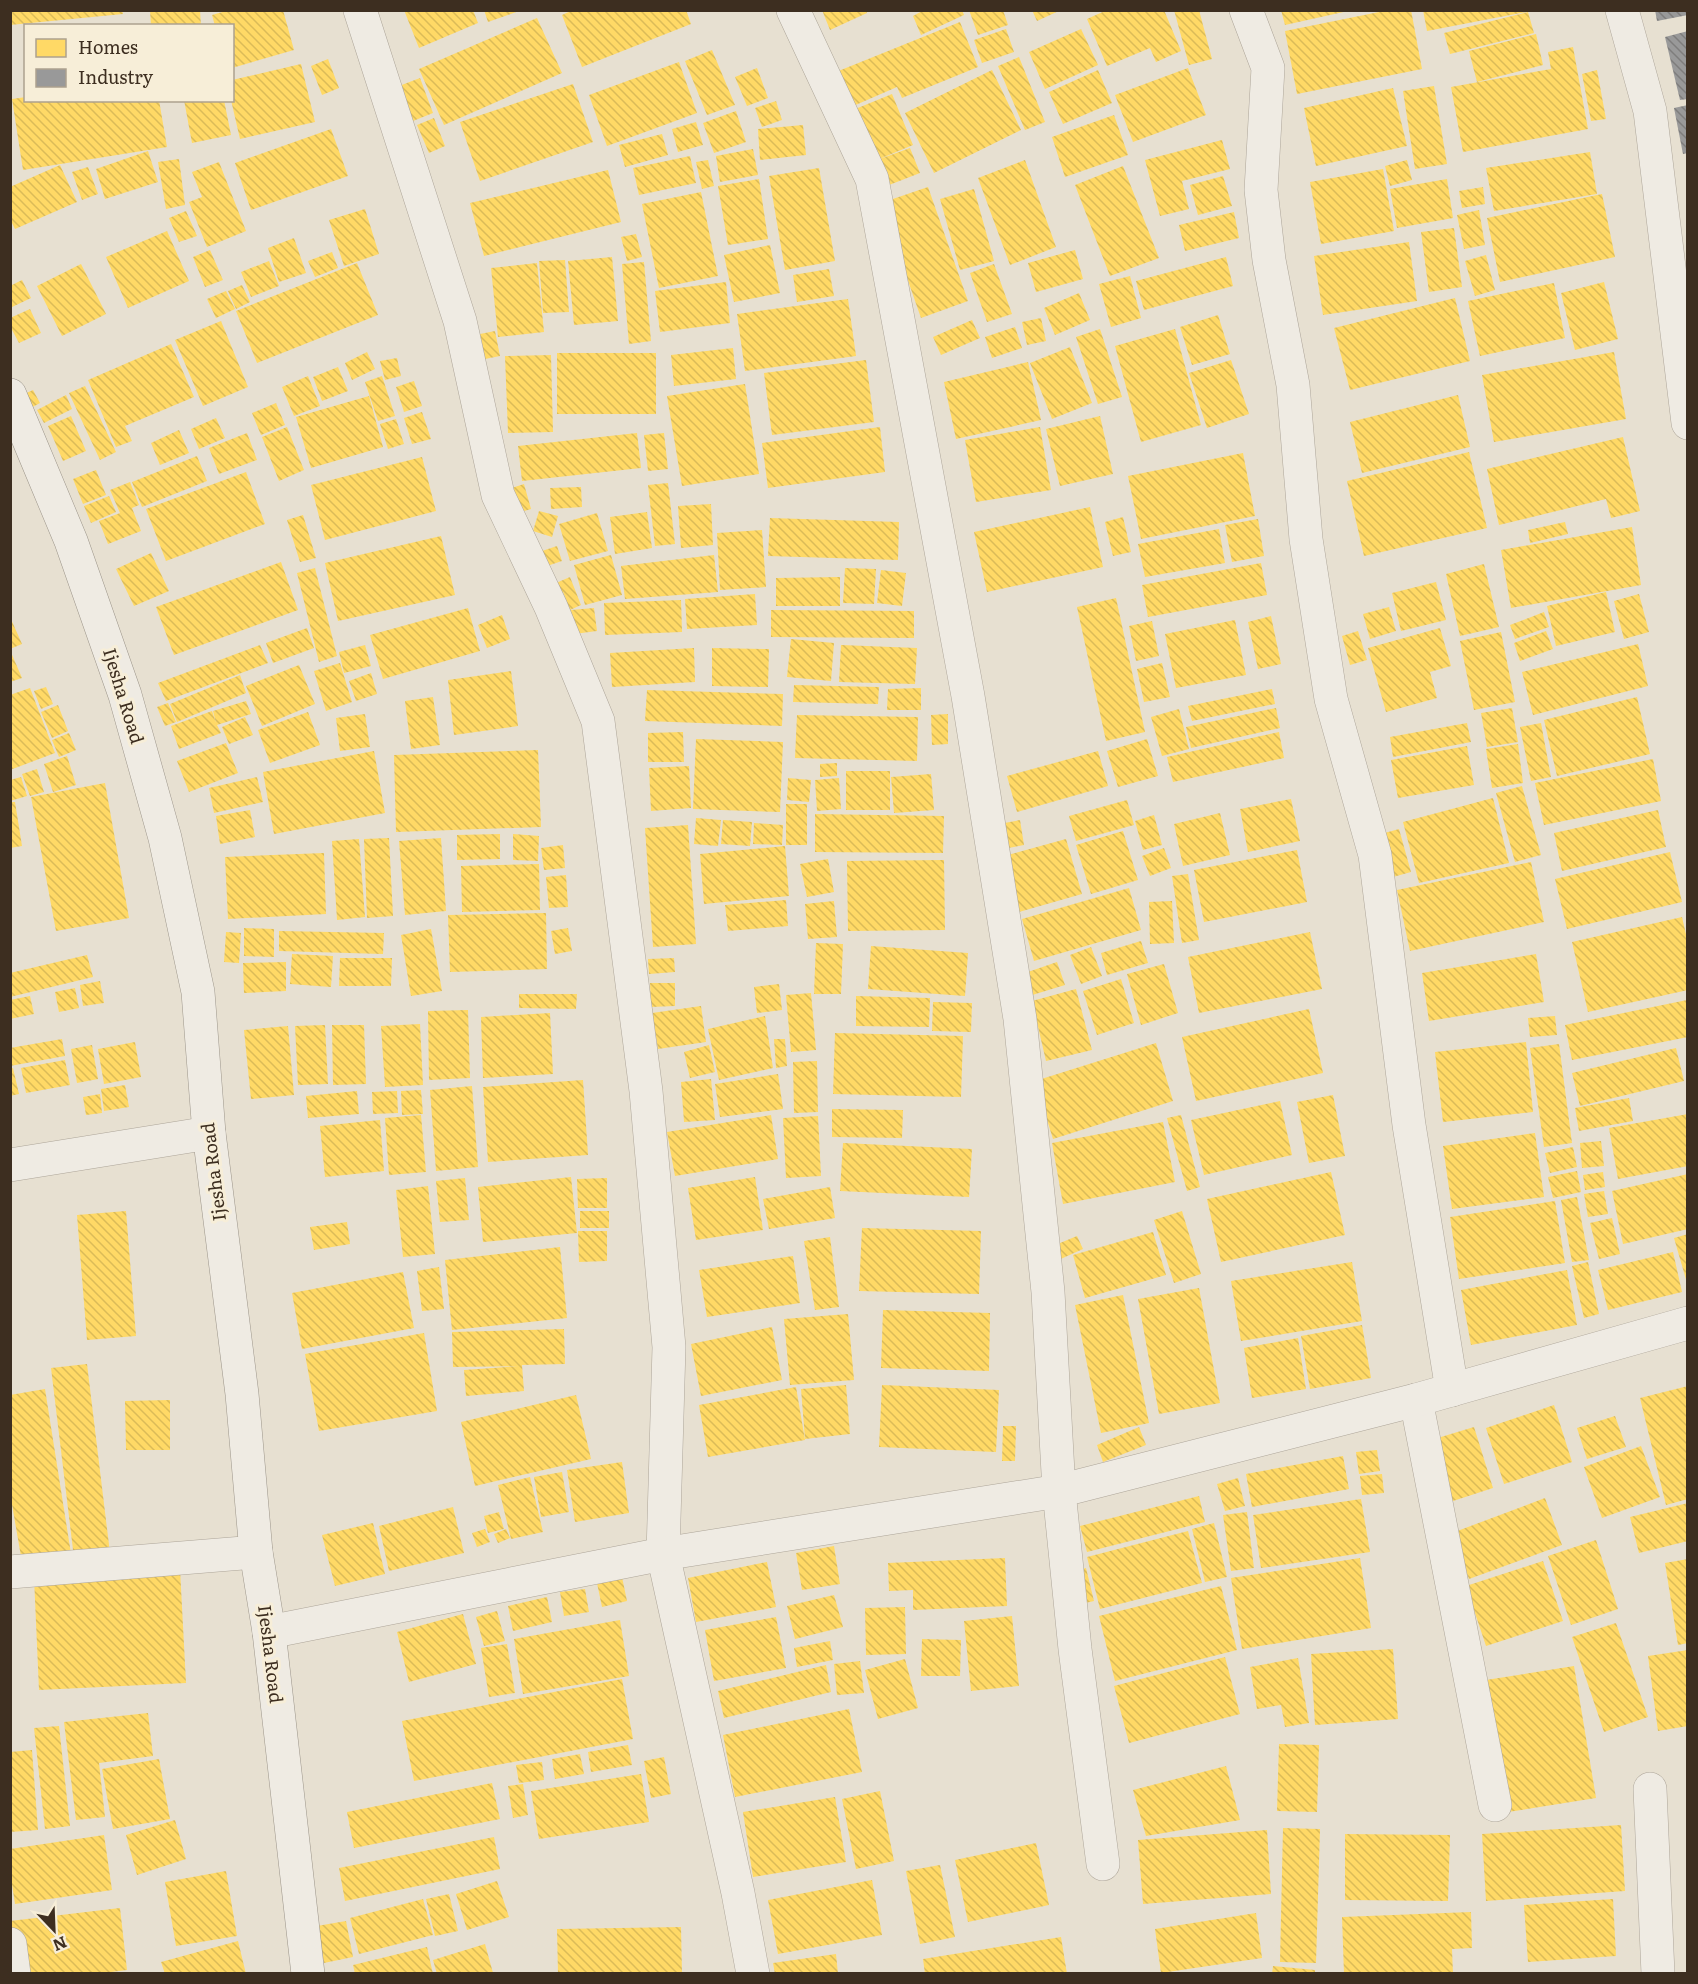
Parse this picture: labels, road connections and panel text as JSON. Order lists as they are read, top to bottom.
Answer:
{
  "streets": {
    "street": ["Ijesha Road"]
  },
  "legend": ["Homes", "Industry"],
  "north": "bottom right"
}
